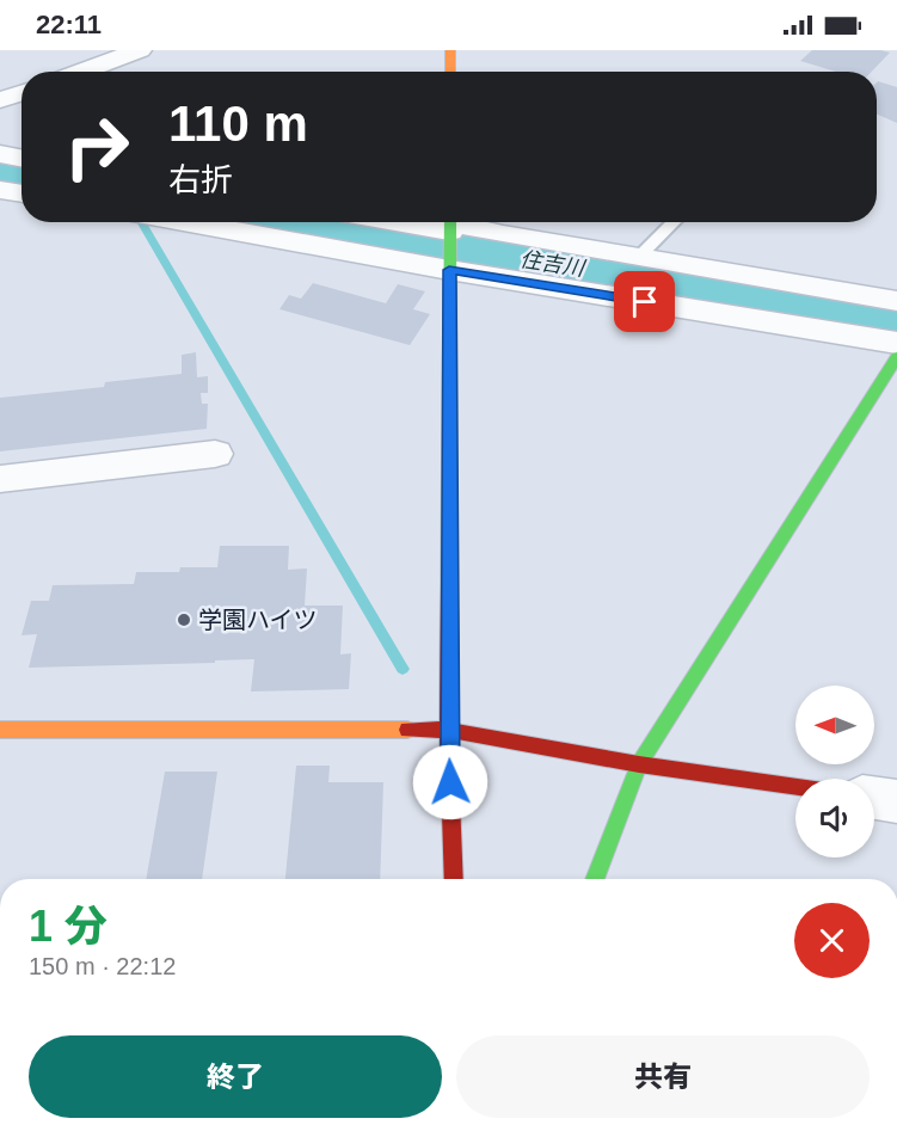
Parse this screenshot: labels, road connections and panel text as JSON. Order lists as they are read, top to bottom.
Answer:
{
  "water": ["住吉川"],
  "places": ["学園ハイツ"],
  "north": "left",
  "page": {
    "status": "22:11",
    "turn": ["110 m", "右折"],
    "heading": ["1 分", "150 m · 22:12"],
    "buttons": ["終了", "共有"]
  }
}
